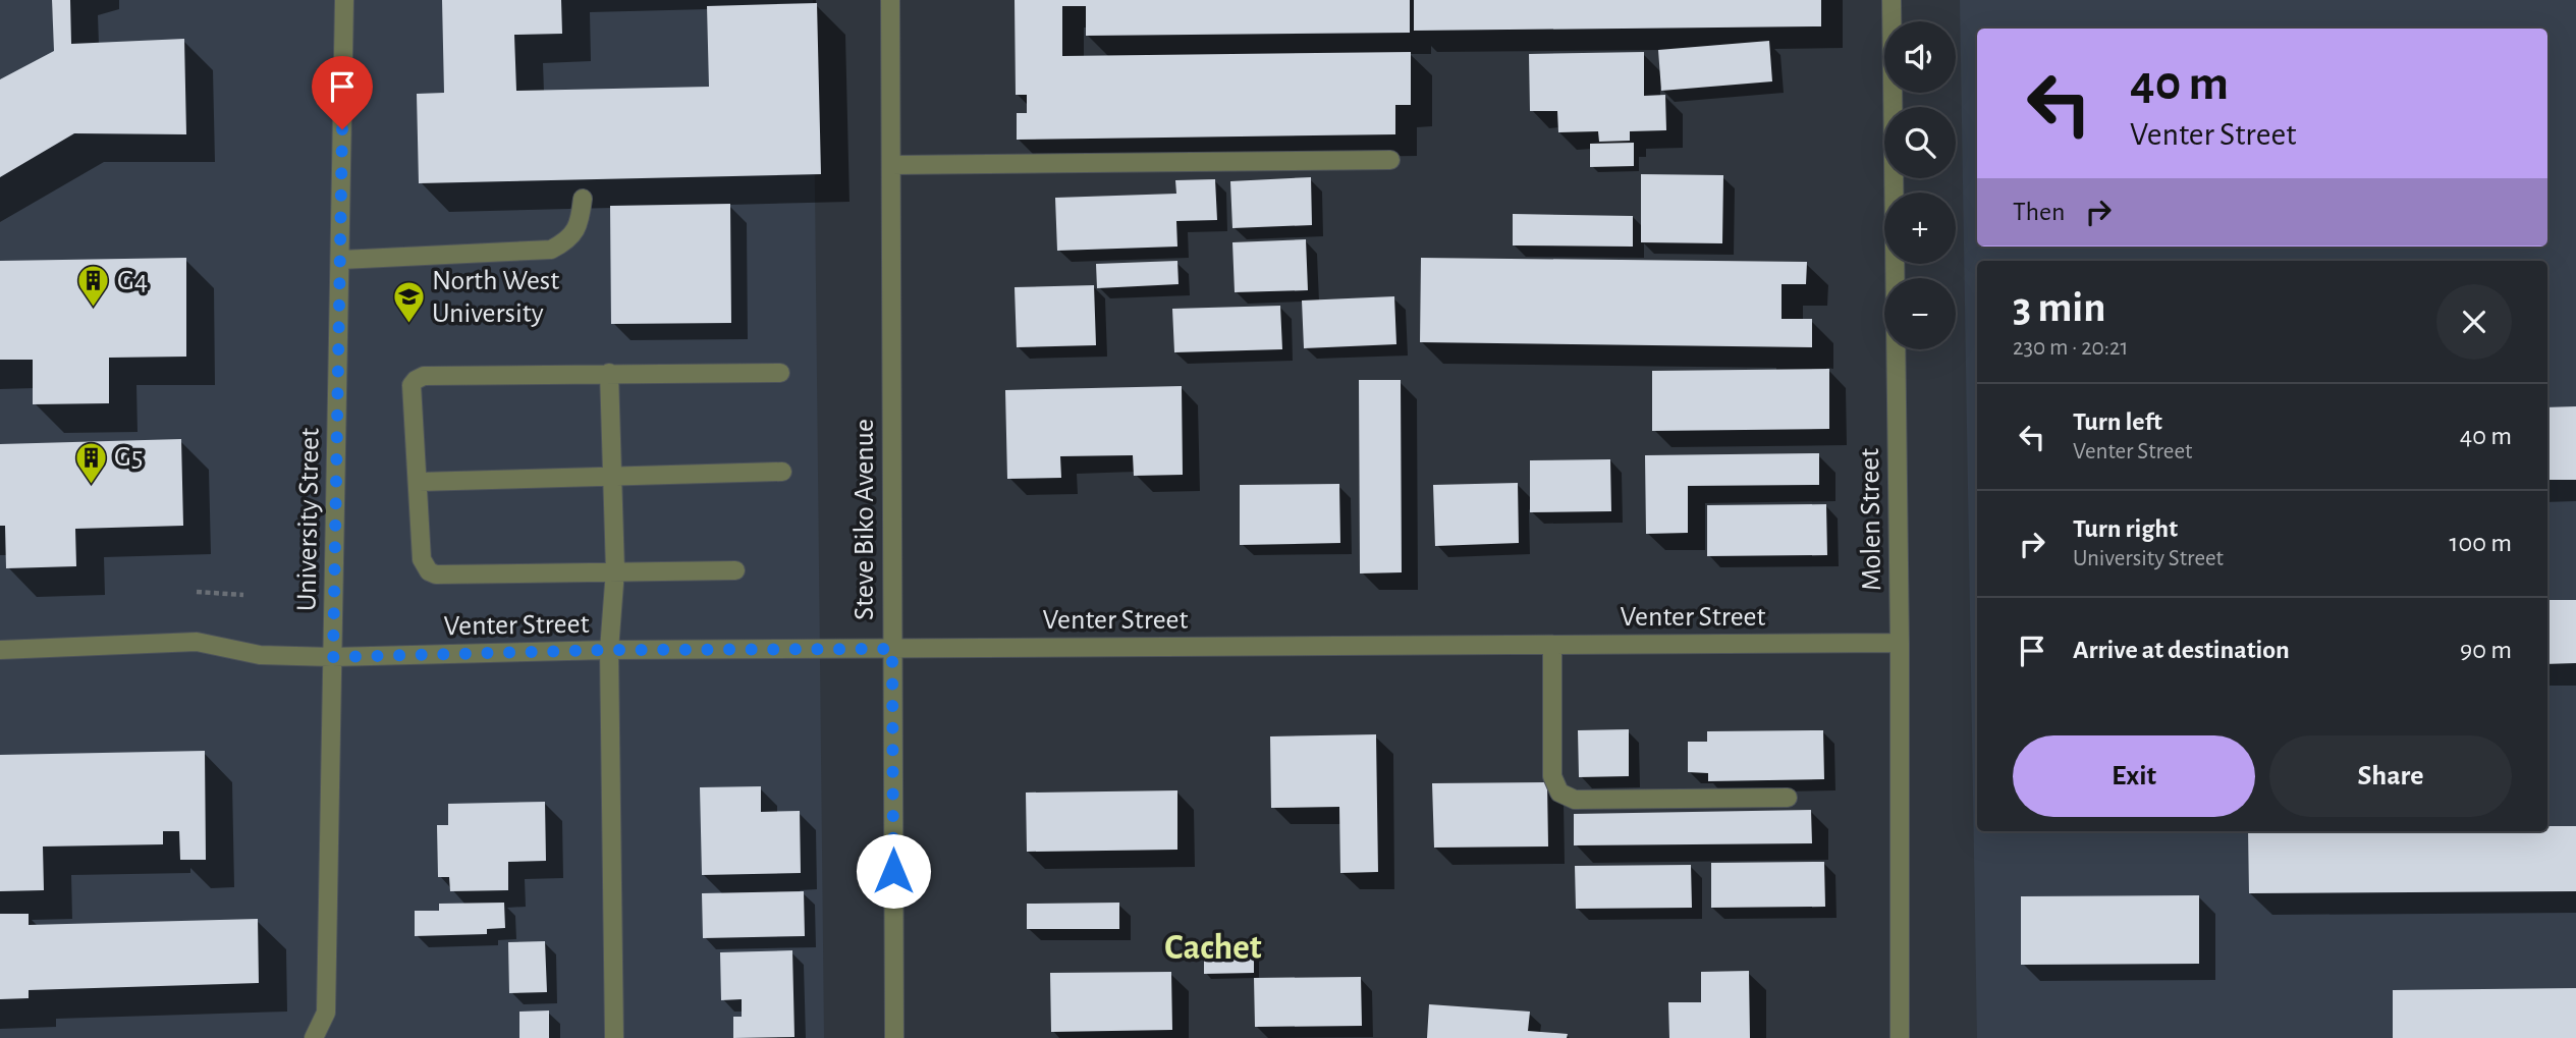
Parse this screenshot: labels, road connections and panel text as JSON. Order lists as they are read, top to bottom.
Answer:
{
  "streets": {
    "street": [
      "University Street",
      "Steve Biko Avenue",
      "Molen Street",
      "Venter Street"
    ]
  },
  "crossings": [
    ["University Street", "Venter Street"],
    ["Steve Biko Avenue", "Venter Street"],
    ["Molen Street", "Venter Street"]
  ],
  "districts": ["Cachet"],
  "places": {
    "building": ["G4", "G5"],
    "school or university": ["North West University"]
  },
  "page": {
    "map_buttons": ["+", "−"],
    "turn": ["40 m", "Venter Street"],
    "then": "Then",
    "heading": ["3 min", "230 m · 20:21"],
    "list": [
      {
        "name": "Turn left",
        "note": "Venter Street",
        "value": "40 m"
      },
      {
        "name": "Turn right",
        "note": "University Street",
        "value": "100 m"
      },
      {
        "name": "Arrive at destination",
        "value": "90 m"
      }
    ],
    "buttons": ["Exit", "Share"]
  }
}
